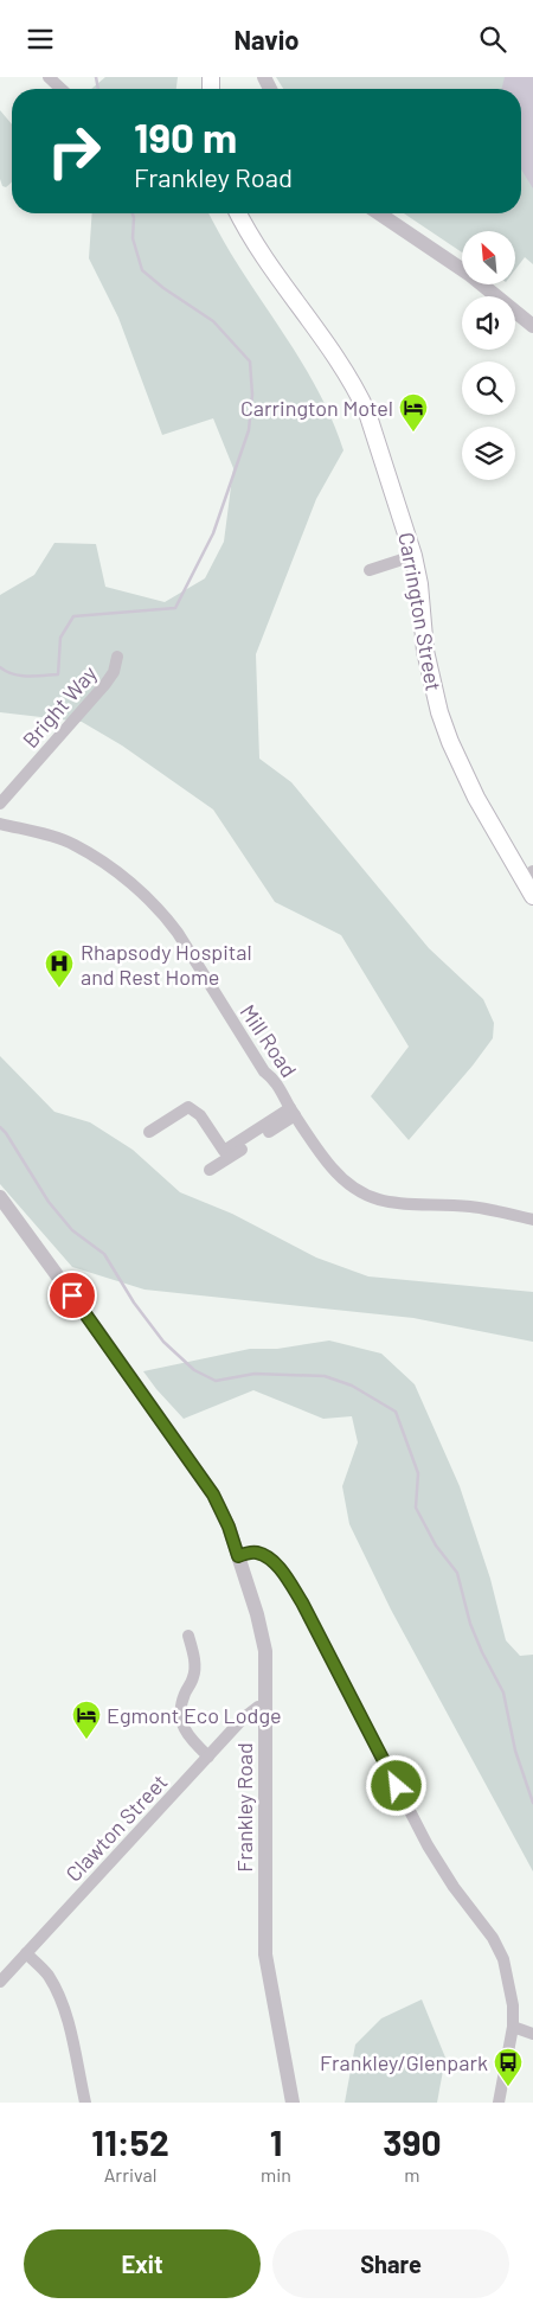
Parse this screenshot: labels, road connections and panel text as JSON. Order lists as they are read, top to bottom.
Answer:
{
  "streets": {
    "main road": ["Carrington Street"],
    "street": [
      "Bright Way",
      "Mill Road",
      "Frankley Road",
      "Clawton Street"
    ]
  },
  "crossings": [
    ["Frankley Road", "Clawton Street"]
  ],
  "places": {
    "hotel": ["Carrington Motel", "Egmont Eco Lodge"],
    "hospital": ["Rhapsody Hospital and Rest Home"],
    "bus stop": ["Frankley/Glenpark"]
  },
  "north": "top left",
  "page": {
    "header": "Navio",
    "turn": ["190 m", "Frankley Road"],
    "eta": [
      "11:52",
      "Arrival",
      "1",
      "min",
      "390",
      "m"
    ],
    "buttons": ["Exit", "Share"]
  }
}
